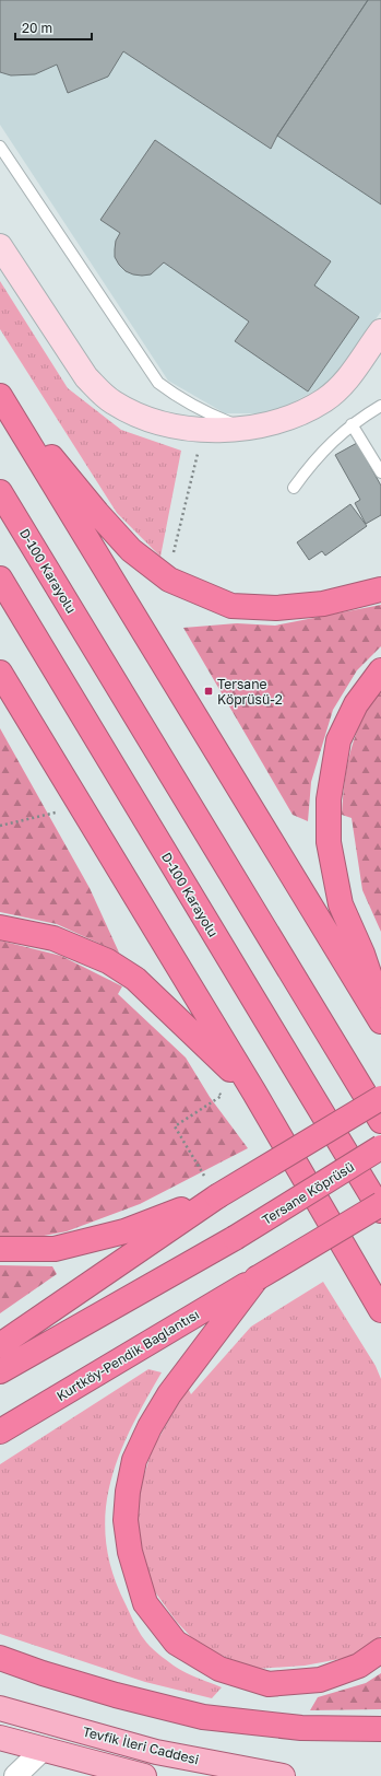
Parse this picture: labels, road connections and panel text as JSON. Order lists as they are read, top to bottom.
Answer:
{
  "streets": {
    "highway": ["D-100 Karayolu", "Tersane Köprüsü", "Kurtköy-Pendik Bağlantısı"],
    "main road": ["Tevfik İleri Caddesi"]
  },
  "places": {
    "transit": ["Tersane Köprüsü-2"]
  },
  "scale_bar": "20 m"
}
